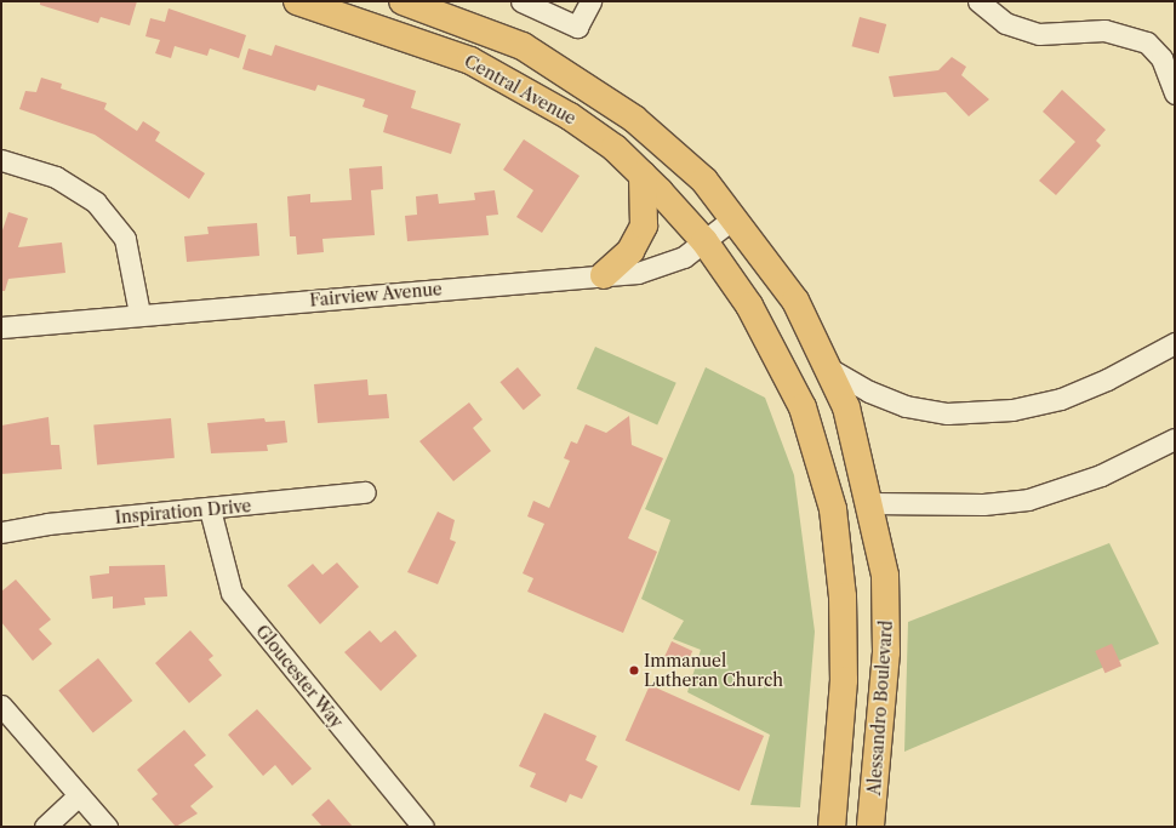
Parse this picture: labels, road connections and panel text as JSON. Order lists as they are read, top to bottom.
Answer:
{
  "streets": {
    "main road": ["Central Avenue", "Alessandro Boulevard"],
    "street": ["Fairview Avenue", "Inspiration Drive", "Gloucester Way"]
  },
  "crossings": [
    ["Central Avenue", "Fairview Avenue"],
    ["Central Avenue", "Alessandro Boulevard"],
    ["Fairview Avenue", "Alessandro Boulevard"],
    ["Inspiration Drive", "Gloucester Way"]
  ],
  "places": ["Immanuel Lutheran Church"]
}
